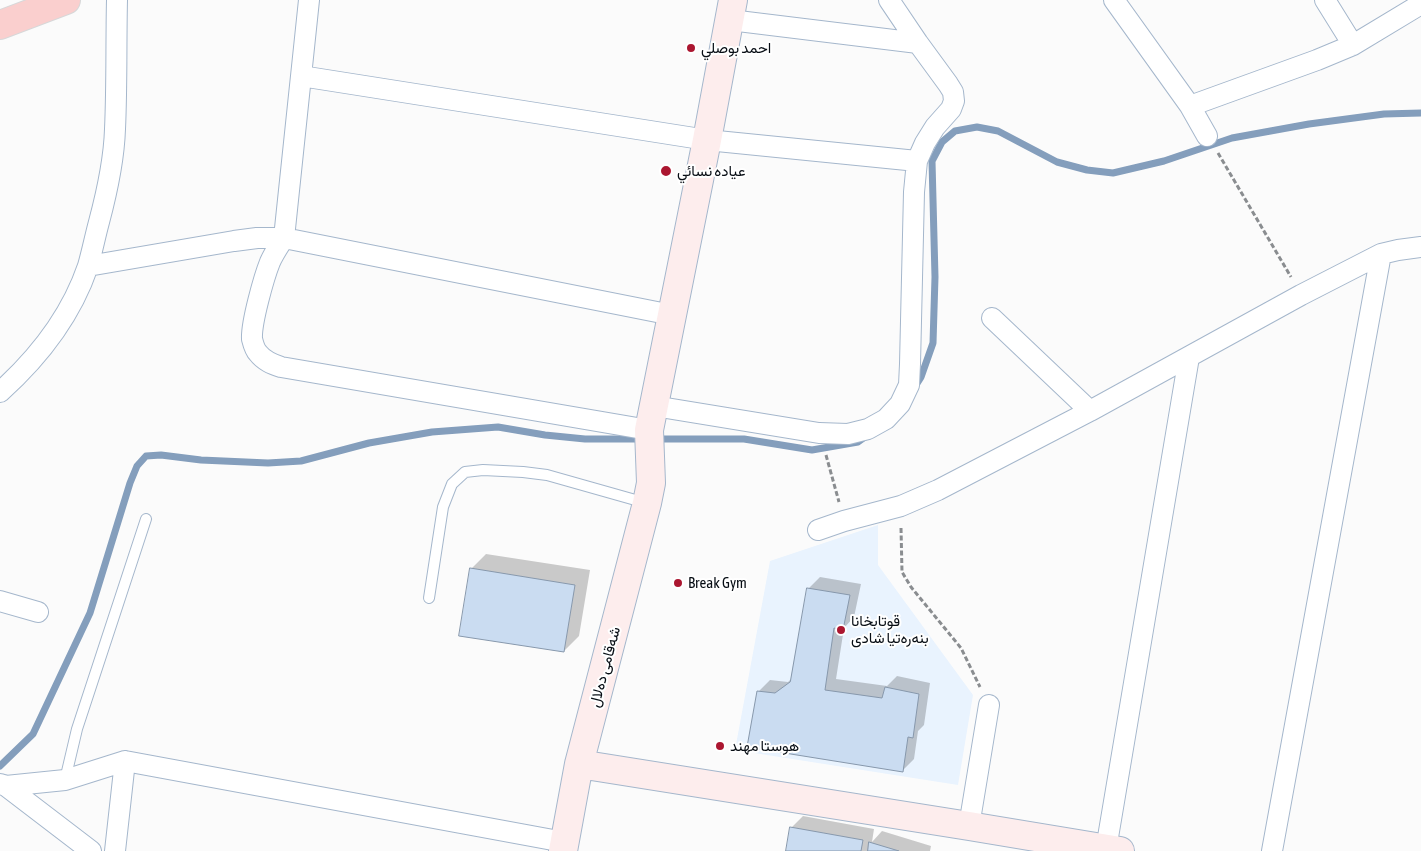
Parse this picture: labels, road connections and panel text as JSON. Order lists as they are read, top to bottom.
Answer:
{
  "streets": {
    "main road": ["شەقامی دەلال"]
  },
  "places": [
    "احمد بوصلي",
    "عياده نسائي",
    "Break Gym",
    "قوتابخانا بنەرەتیا شادی",
    "هوستا مهند"
  ]
}
